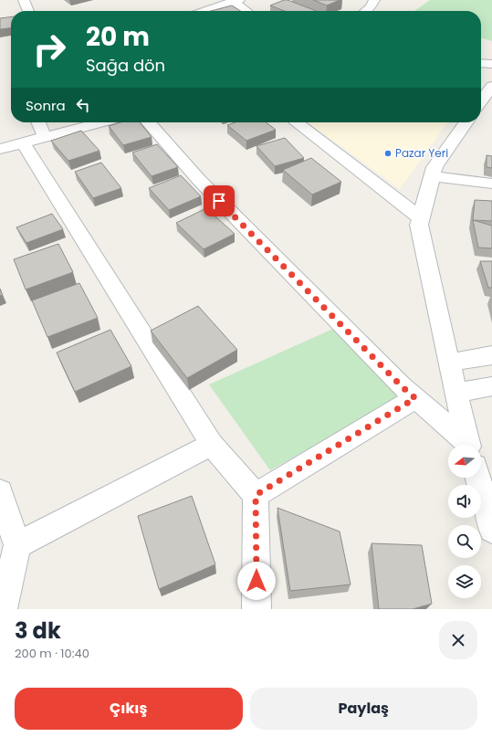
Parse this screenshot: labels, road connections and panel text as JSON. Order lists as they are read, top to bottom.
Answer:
{
  "places": ["Pazar Yeri"],
  "north": "left",
  "page": {
    "turn": ["20 m", "Sağa dön"],
    "then": "Sonra",
    "heading": ["3 dk", "200 m · 10:40"],
    "buttons": ["Çıkış", "Paylaş"]
  }
}
